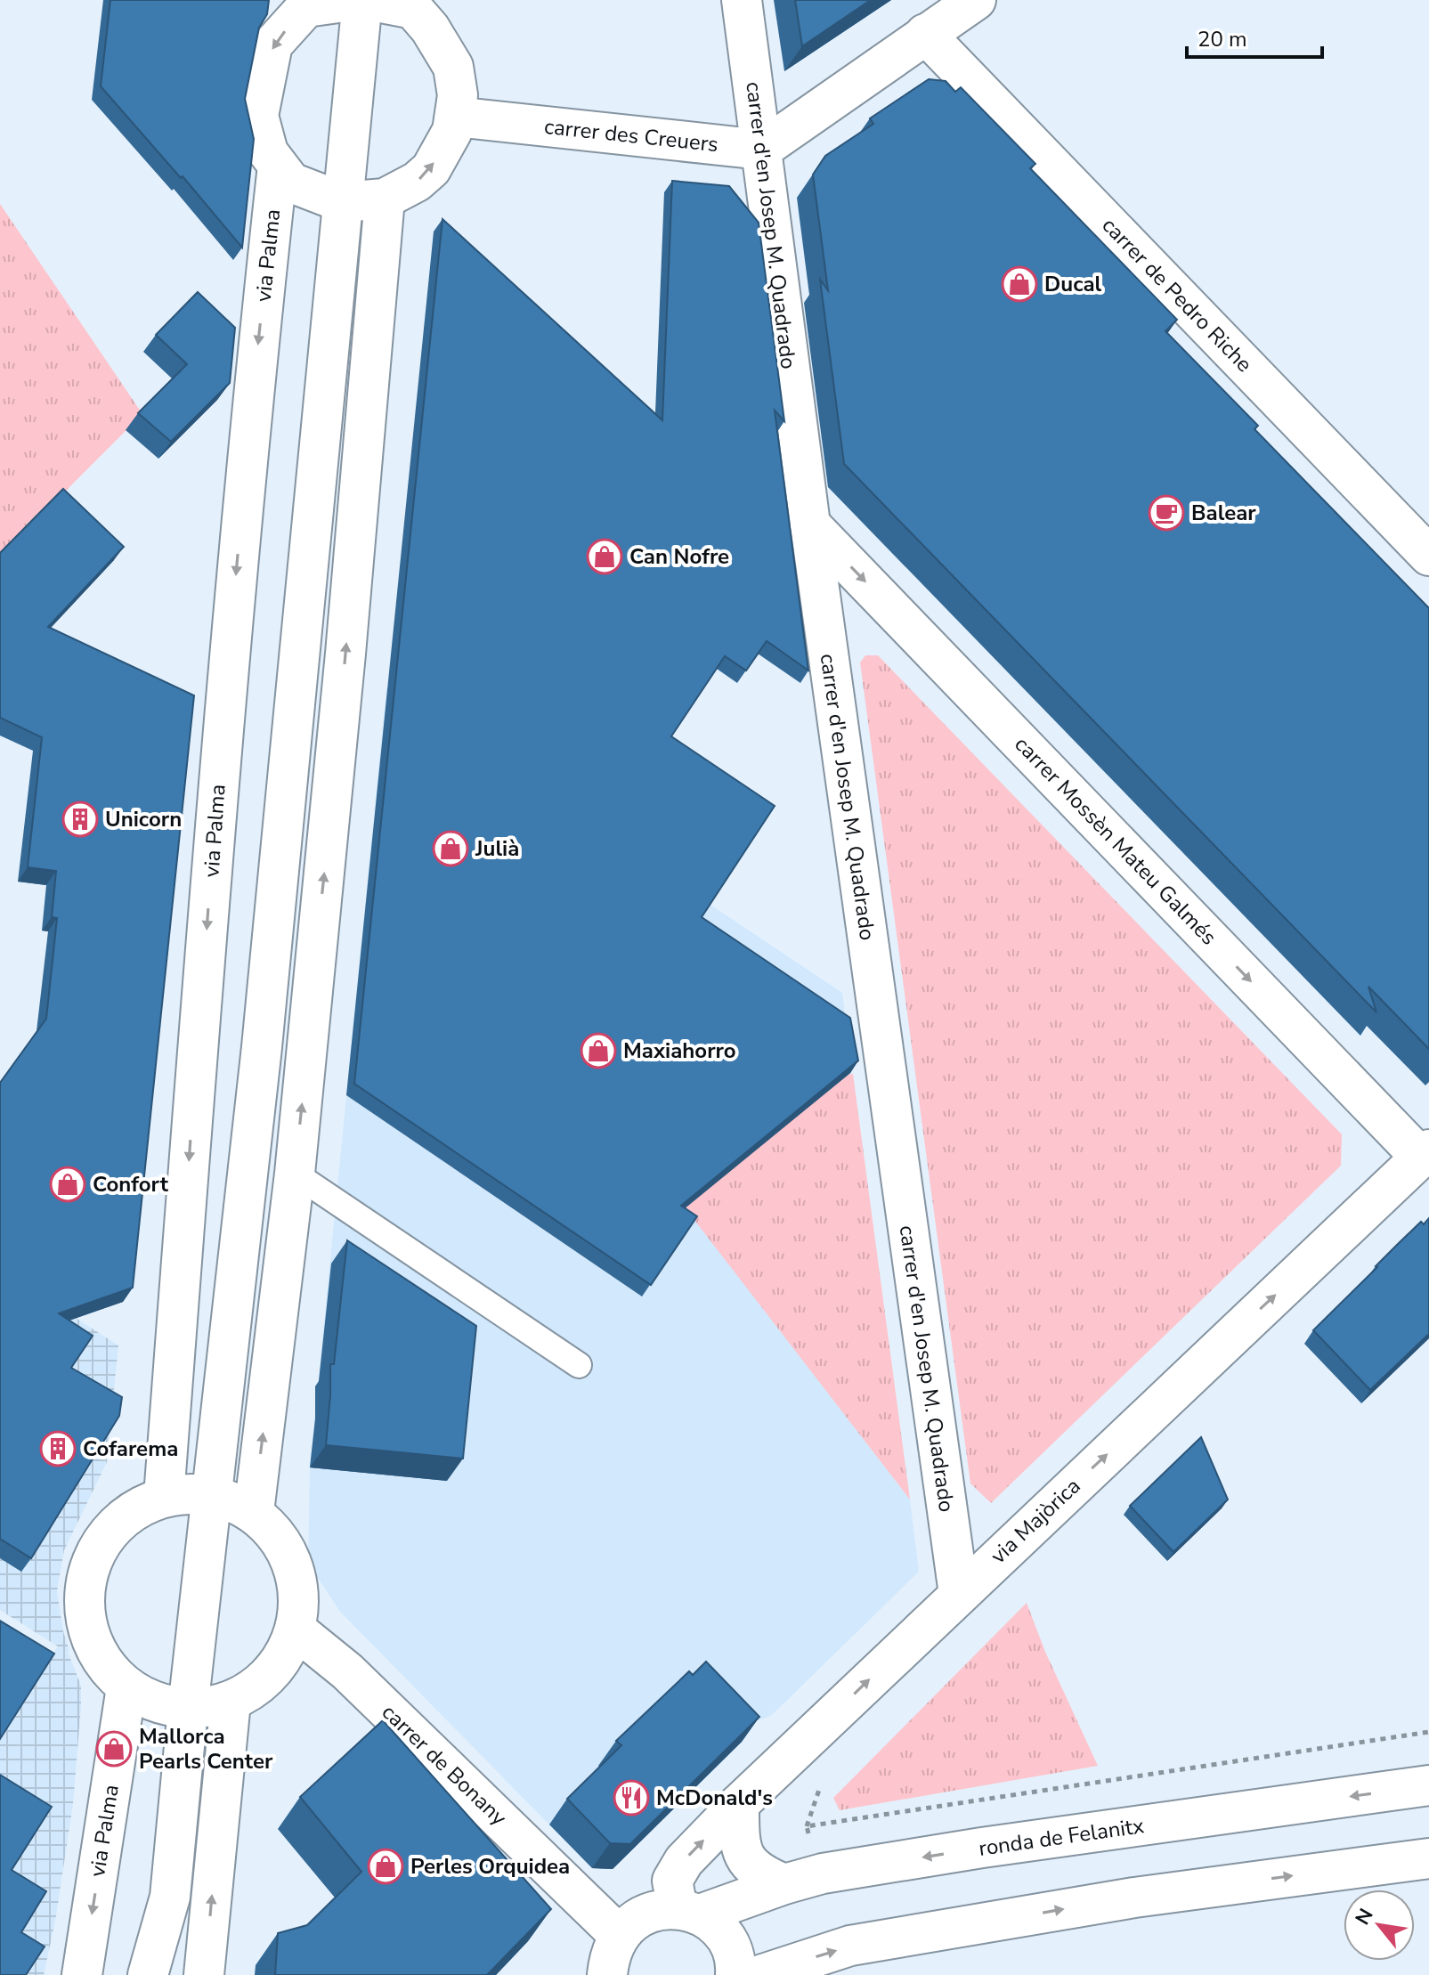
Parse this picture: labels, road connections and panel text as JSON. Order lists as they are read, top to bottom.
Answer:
{
  "streets": {
    "street": [
      "carrer des Creuers",
      "carrer d'en Josep M. Quadrado",
      "via Palma",
      "carrer de Pedro Riche",
      "carrer Mossèn Mateu Galmés",
      "via Majòrica",
      "carrer de Bonany",
      "ronda de Felanitx"
    ]
  },
  "crossings": [
    ["carrer des Creuers", "carrer d'en Josep M. Quadrado"],
    ["carrer d'en Josep M. Quadrado", "carrer Mossèn Mateu Galmés"],
    ["carrer d'en Josep M. Quadrado", "via Majòrica"],
    ["carrer Mossèn Mateu Galmés", "via Majòrica"],
    ["via Majòrica", "ronda de Felanitx"],
    ["carrer de Bonany", "ronda de Felanitx"]
  ],
  "one_way": ["carrer Mossèn Mateu Galmés", "via Majòrica"],
  "places": {
    "shop": [
      "Ducal",
      "Can Nofre",
      "Julià",
      "Maxiahorro",
      "Confort",
      "Mallorca Pearls Center",
      "Perles Orquidea"
    ],
    "cafe": ["Balear"],
    "building": ["Unicorn", "Cofarema"],
    "restaurant": ["McDonald's"]
  },
  "scale_bar": "20 m",
  "north": "top left"
}
